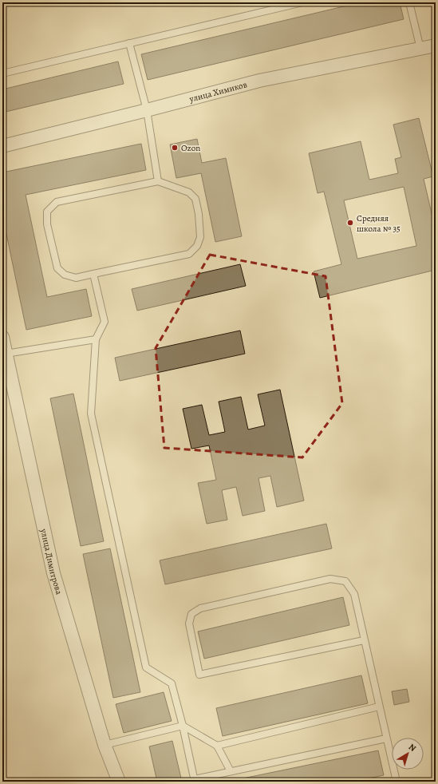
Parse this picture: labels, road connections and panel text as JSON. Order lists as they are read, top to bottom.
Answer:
{
  "streets": {
    "street": ["улица Химиков", "улица Димитрова"]
  },
  "places": ["Ozon", "Средняя школа № 35"],
  "north": "top right"
}
